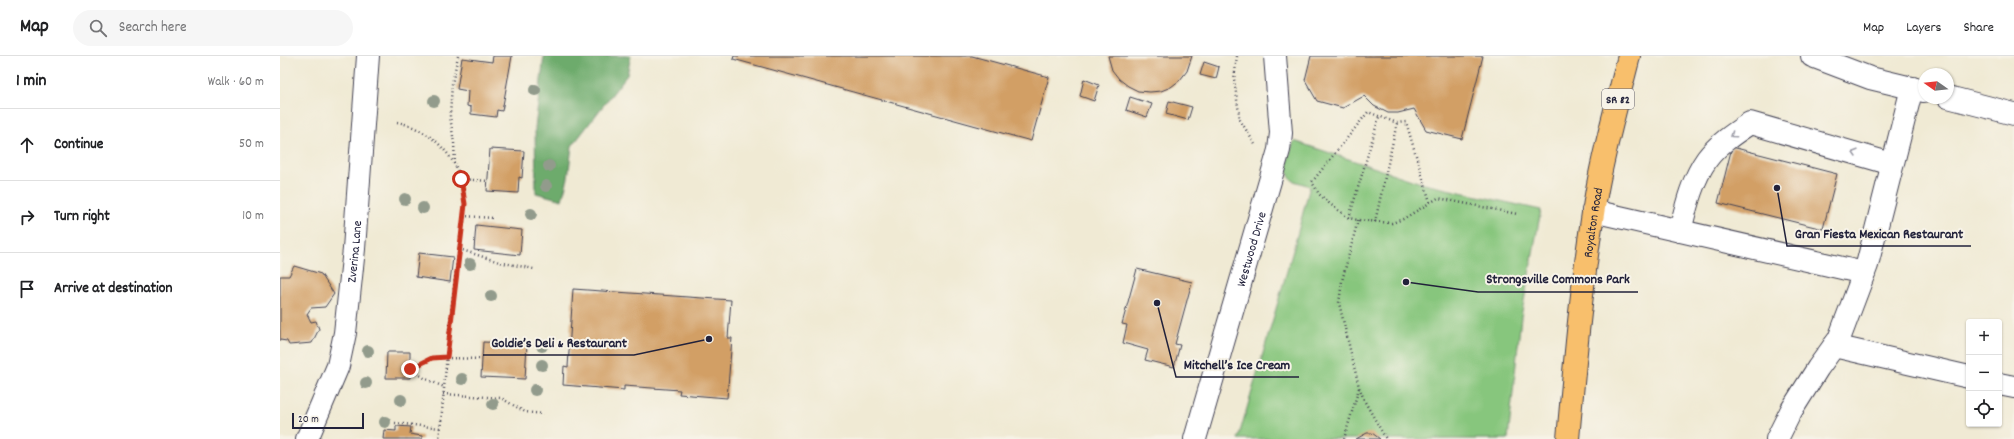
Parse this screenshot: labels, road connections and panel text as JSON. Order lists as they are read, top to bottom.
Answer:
{
  "streets": {
    "main road": ["SR 82", "Royalton Road"],
    "street": ["Westwood Drive", "Zverina Lane"]
  },
  "places": [
    "Gran Fiesta Mexican Restaurant",
    "Strongsville Commons Park",
    "Mitchell’s Ice Cream",
    "Goldie’s Deli & Restaurant"
  ],
  "scale_bar": "20 m",
  "north": "left",
  "page": {
    "header": "Map",
    "search": "Search here",
    "nav": ["Map", "Layers", "Share"],
    "heading": ["1 min", "Walk · 60 m"],
    "list": [
      ["Continue", "50 m"],
      ["Turn right", "10 m"],
      "Arrive at destination"
    ],
    "map_buttons": ["+", "−"],
    "scale": "20 m"
  }
}
